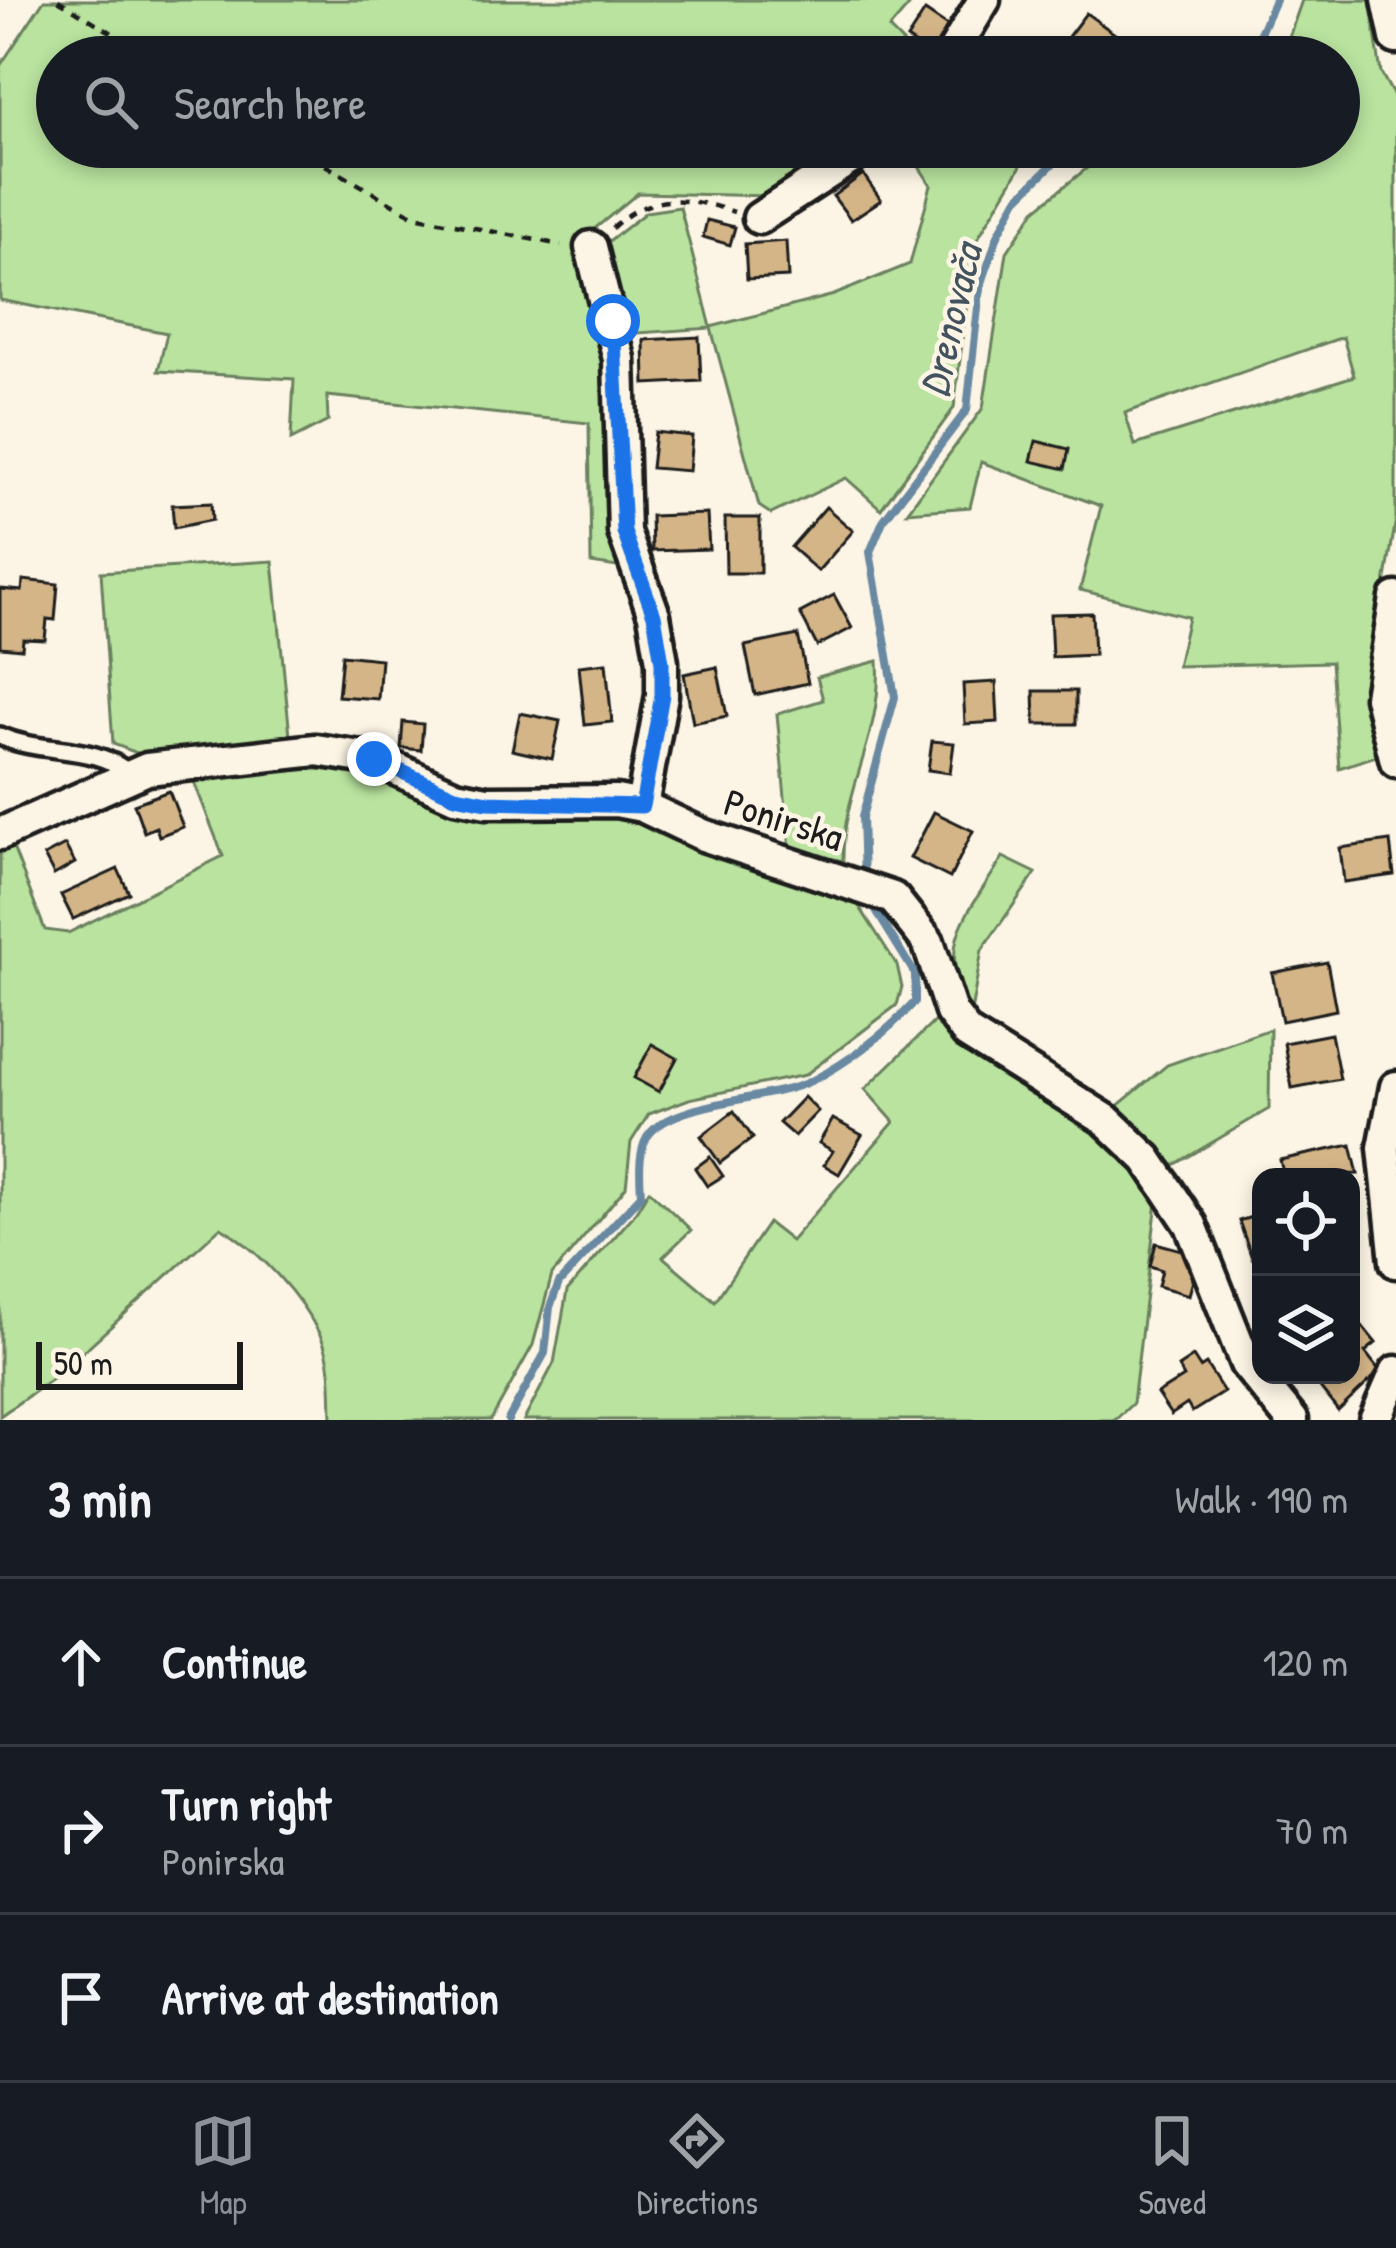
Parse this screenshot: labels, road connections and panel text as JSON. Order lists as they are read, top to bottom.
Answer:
{
  "streets": {
    "street": ["Ponirska"]
  },
  "water": ["Drenovača"],
  "scale_bar": "50 m",
  "page": {
    "search": "Search here",
    "scale": "50 m",
    "heading": ["3 min", "Walk · 190 m"],
    "list": [
      ["Continue", "120 m"],
      ["Turn right", "Ponirska", "70 m"],
      "Arrive at destination"
    ],
    "nav": ["Map", "Directions", "Saved"]
  }
}
